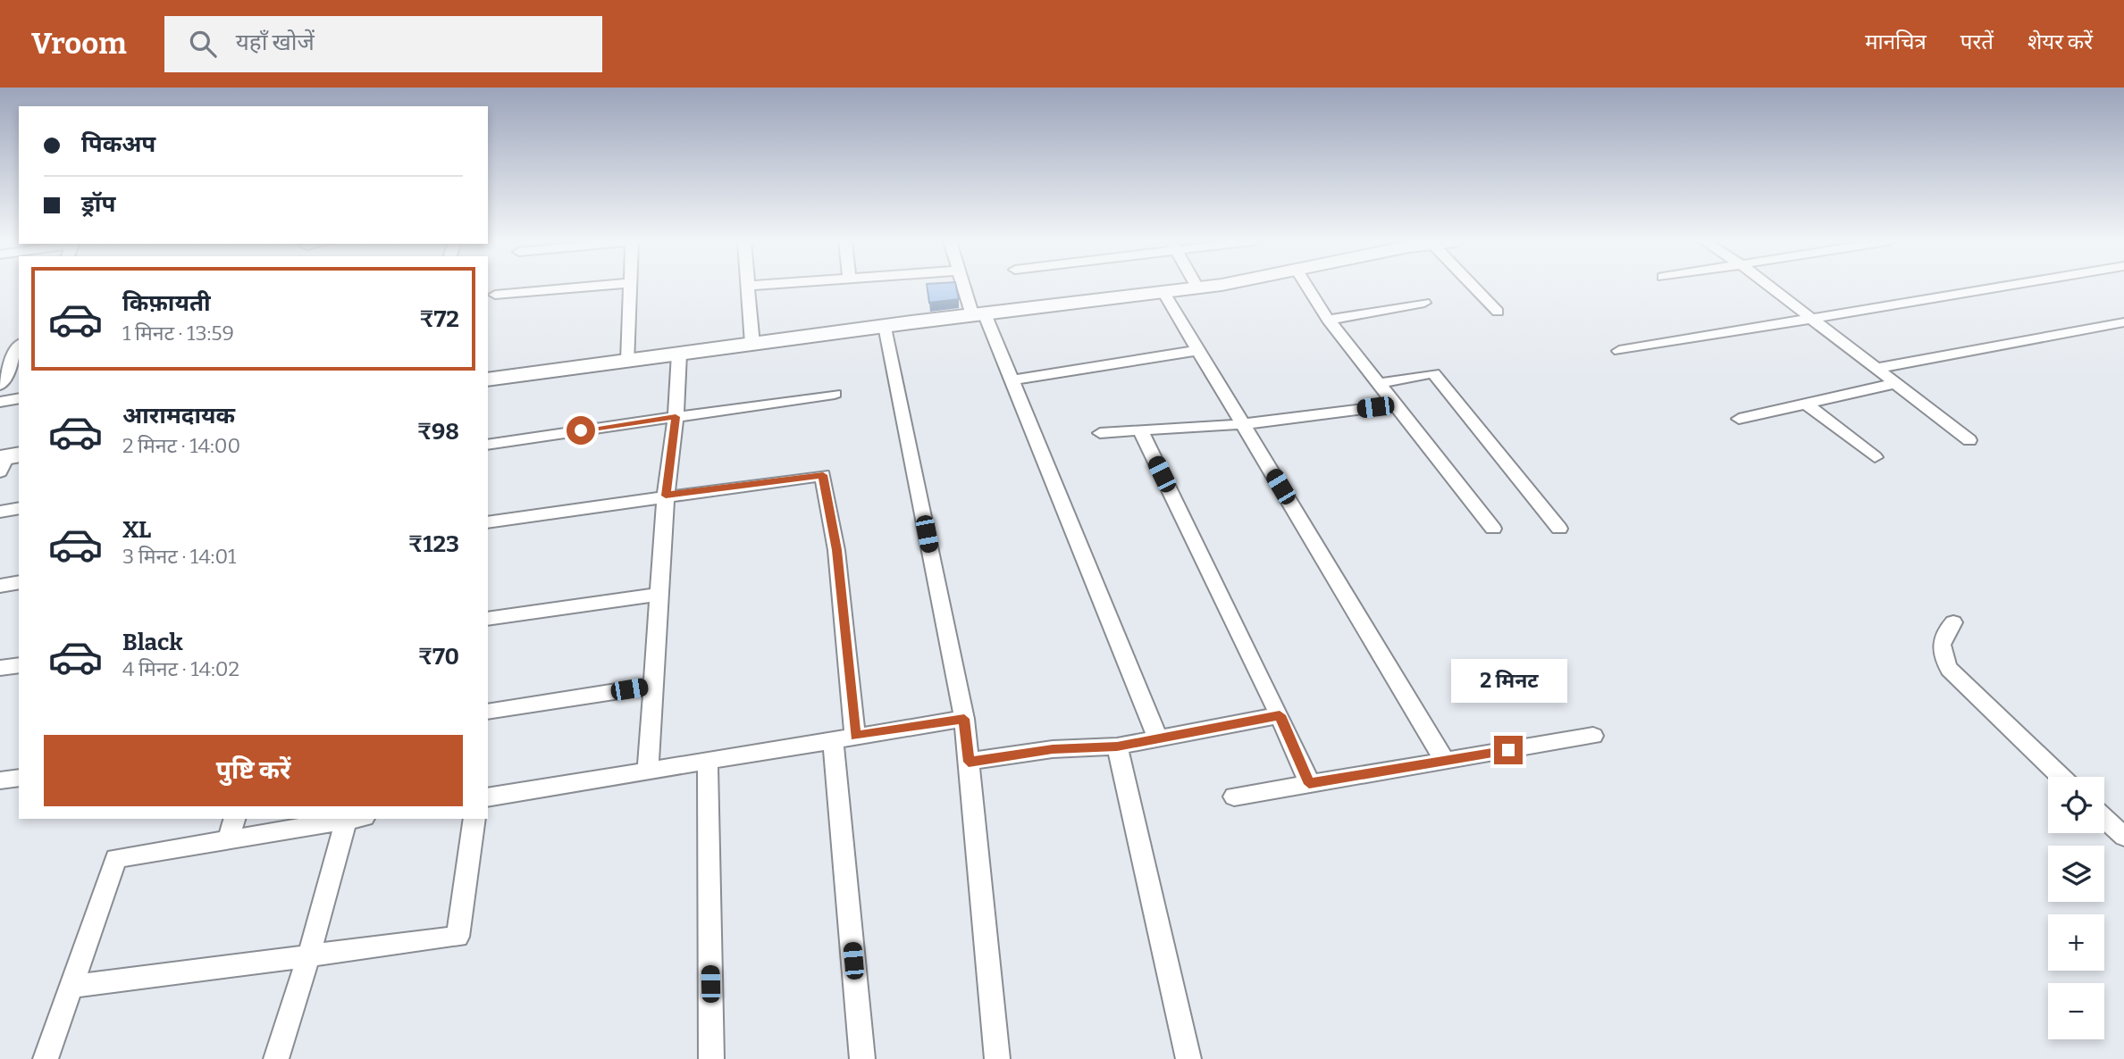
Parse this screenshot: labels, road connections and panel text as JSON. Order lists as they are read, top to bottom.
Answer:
{
  "page": {
    "header": "Vroom",
    "search": "यहाँ खोजें",
    "nav": ["मानचित्र", "परतें", "शेयर करें"],
    "banner": ["पिकअप", "ड्रॉप"],
    "list": [
      {
        "name": "किफ़ायती",
        "note": "1 मिनट · 13:59",
        "value": "₹72"
      },
      {
        "name": "आरामदायक",
        "note": "2 मिनट · 14:00",
        "value": "₹98"
      },
      {
        "name": "XL",
        "note": "3 मिनट · 14:01",
        "value": "₹123"
      },
      {
        "name": "Black",
        "note": "4 मिनट · 14:02",
        "value": "₹70"
      }
    ],
    "bubble": "2 मिनट",
    "buttons": "पुष्टि करें",
    "map_buttons": ["+", "−"]
  }
}
